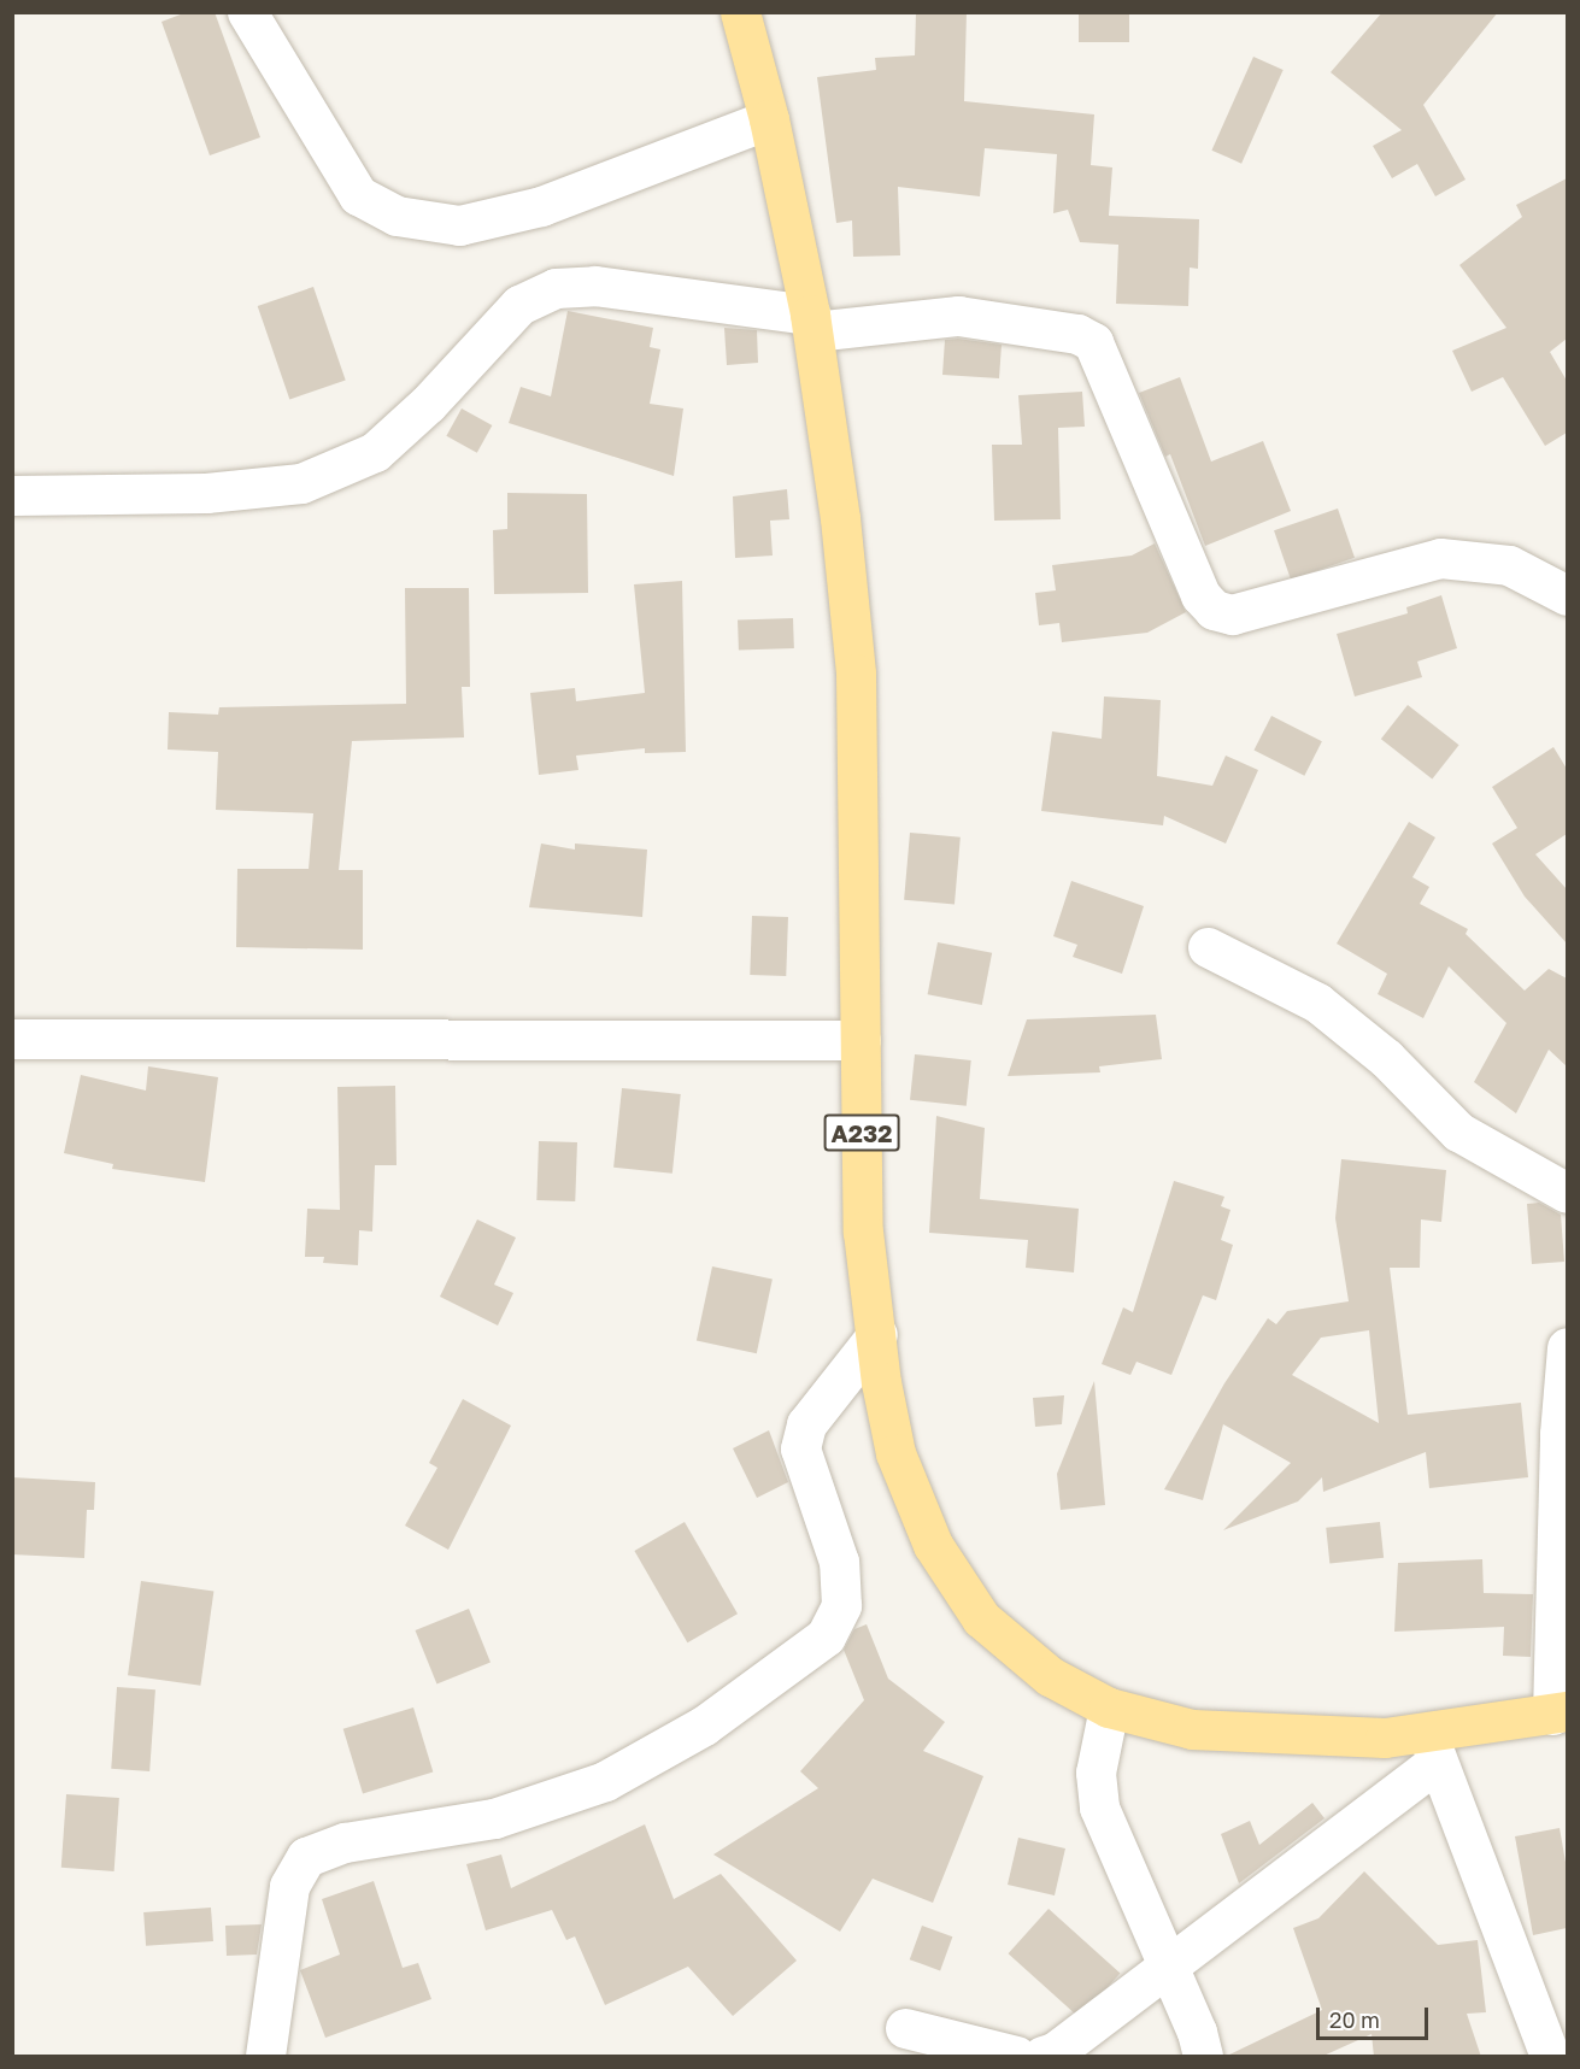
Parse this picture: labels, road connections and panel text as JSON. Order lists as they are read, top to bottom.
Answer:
{
  "streets": {
    "main road": ["A232"]
  },
  "scale_bar": "20 m"
}
